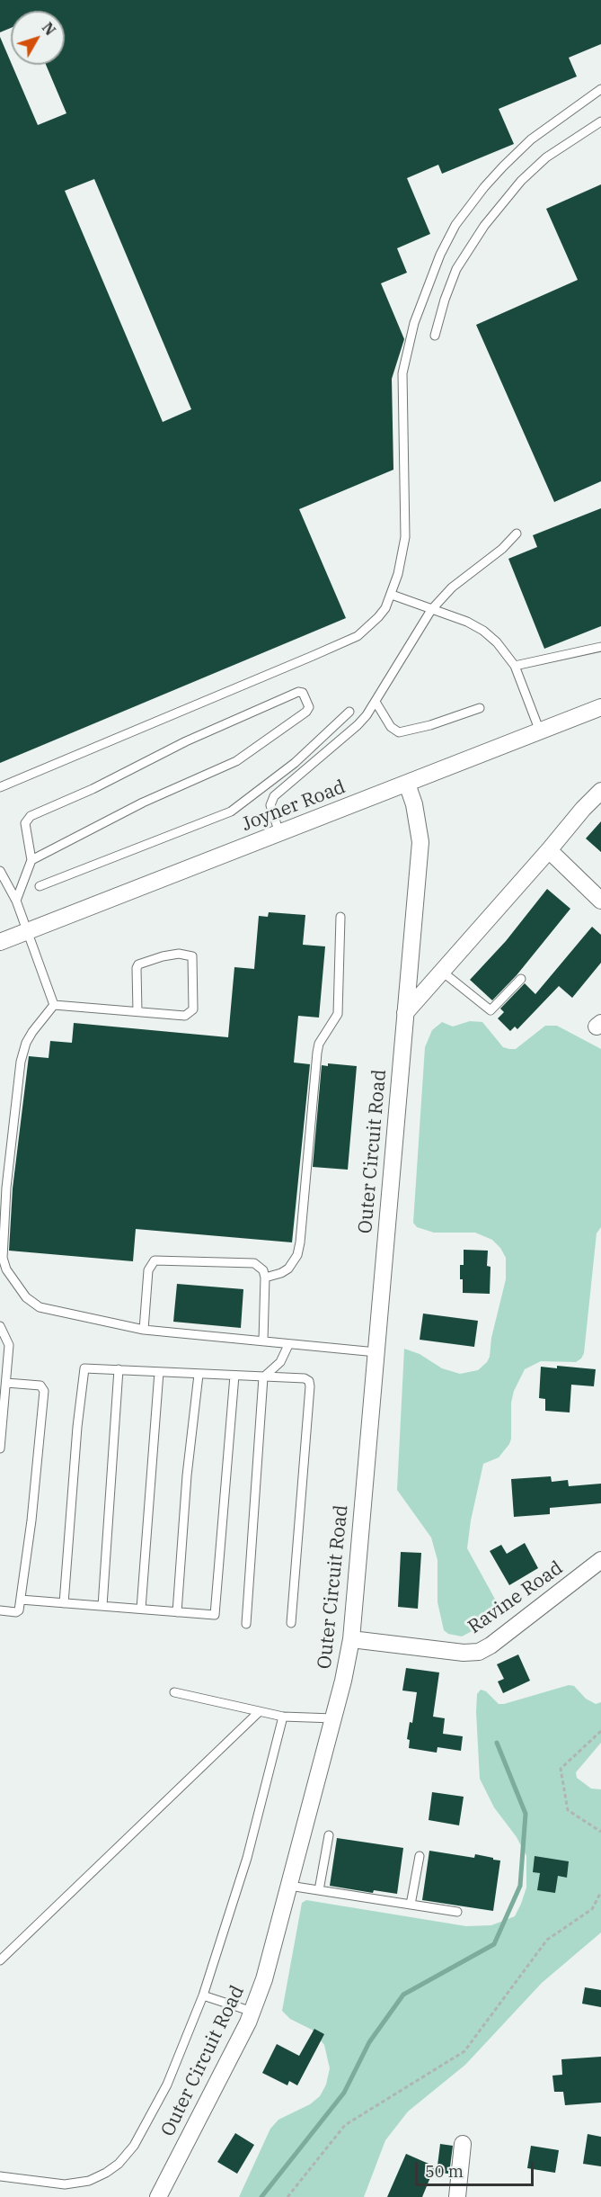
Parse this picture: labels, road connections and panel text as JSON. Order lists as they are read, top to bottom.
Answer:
{
  "streets": {
    "street": ["Joyner Road", "Outer Circuit Road", "Ravine Road"]
  },
  "crossings": [
    ["Joyner Road", "Outer Circuit Road"],
    ["Outer Circuit Road", "Ravine Road"]
  ],
  "scale_bar": "50 m",
  "north": "top right"
}
